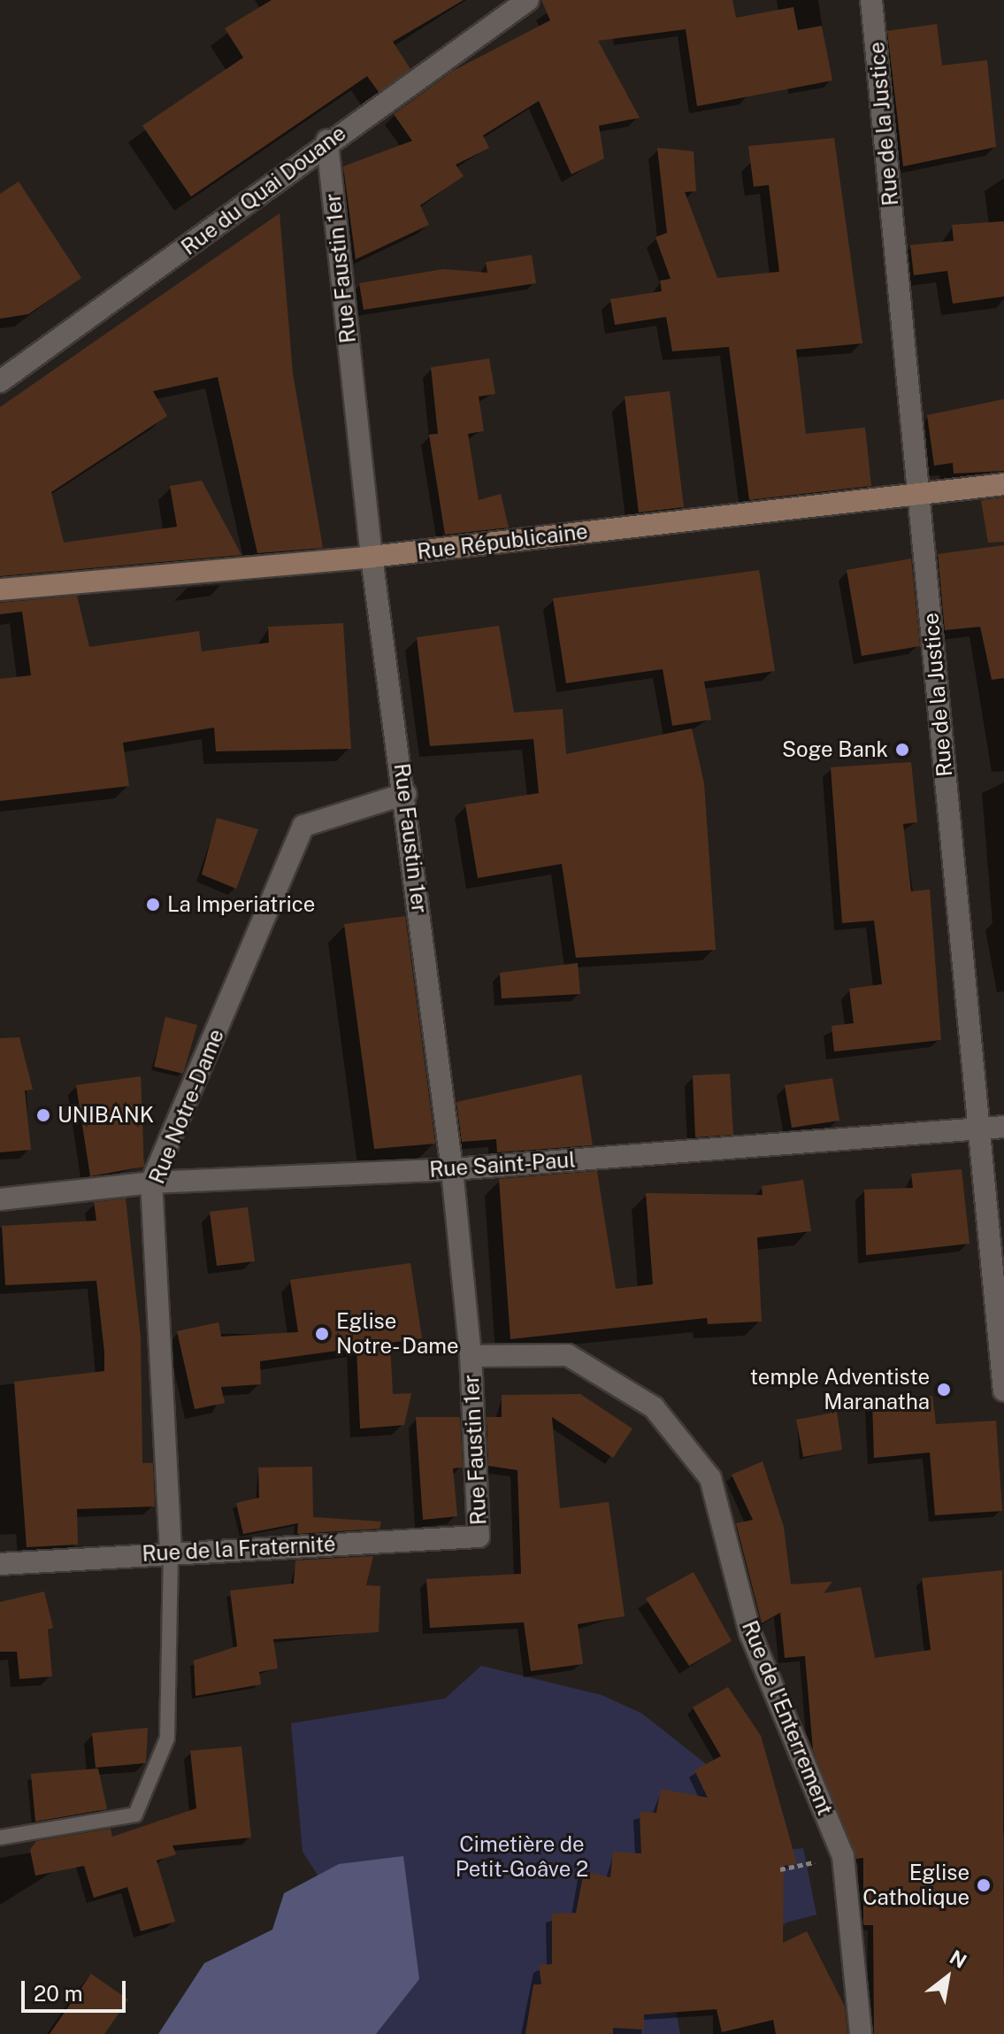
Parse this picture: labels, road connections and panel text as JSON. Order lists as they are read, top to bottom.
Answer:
{
  "streets": {
    "street": [
      "Rue de la Justice",
      "Rue du Quai Douane",
      "Rue Faustin 1er",
      "Rue Républicaine",
      "Rue Notre-Dame",
      "Rue Saint-Paul",
      "Rue de la Fraternité",
      "Rue de l'Enterrement"
    ]
  },
  "crossings": [
    ["Rue de la Justice", "Rue Républicaine"],
    ["Rue de la Justice", "Rue Saint-Paul"],
    ["Rue du Quai Douane", "Rue Faustin 1er"],
    ["Rue Faustin 1er", "Rue Républicaine"],
    ["Rue Faustin 1er", "Rue Notre-Dame"],
    ["Rue Faustin 1er", "Rue Saint-Paul"],
    ["Rue Faustin 1er", "Rue de la Fraternité"],
    ["Rue Faustin 1er", "Rue de l'Enterrement"],
    ["Rue Notre-Dame", "Rue Saint-Paul"],
    ["Rue Notre-Dame", "Rue de la Fraternité"]
  ],
  "parks": ["Cimetière de Petit-Goâve 2"],
  "places": [
    "Soge Bank",
    "La Imperiatrice",
    "UNIBANK",
    "Eglise Notre- Dame",
    "temple Adventiste Maranatha",
    "Eglise Catholique"
  ],
  "scale_bar": "20 m",
  "north": "top right"
}
